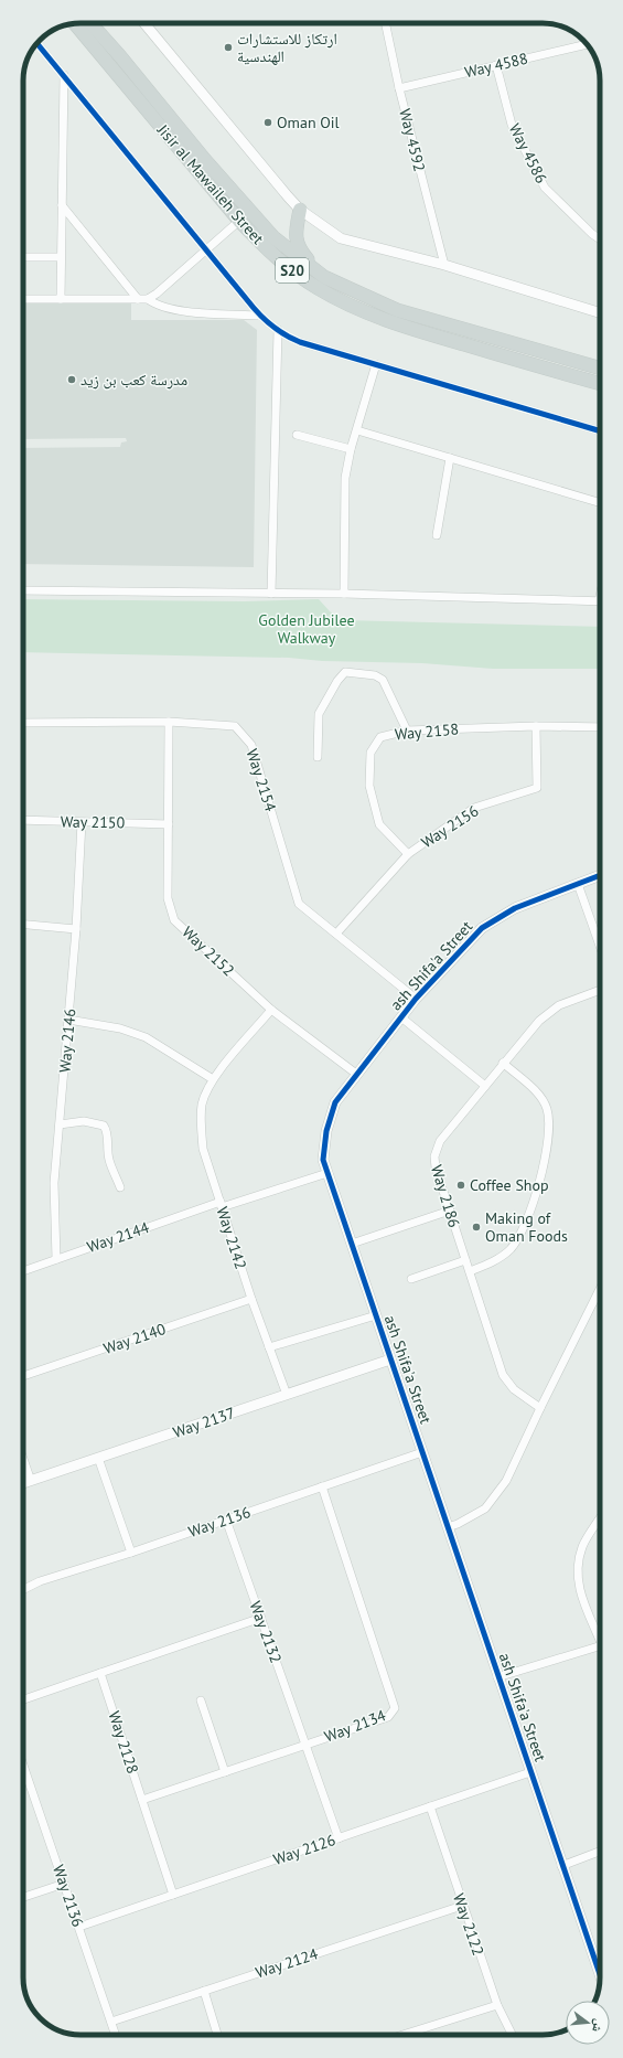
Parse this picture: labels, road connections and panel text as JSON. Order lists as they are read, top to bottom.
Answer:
{
  "streets": {
    "main road": ["Jisir al Mawaileh Street", "S20"],
    "street": [
      "Way 4588",
      "Way 4592",
      "Way 4586",
      "Way 2158",
      "Way 2154",
      "Way 2150",
      "Way 2156",
      "Way 2152",
      "ash Shifa'a Street",
      "Way 2146",
      "Way 2186",
      "Way 2144",
      "Way 2142",
      "Way 2140",
      "Way 2137",
      "Way 2136",
      "Way 2132",
      "Way 2134",
      "Way 2128",
      "Way 2126",
      "Way 2122",
      "Way 2124"
    ]
  },
  "crossings": [
    ["Way 4588", "Way 4592"],
    ["Way 4588", "Way 4586"],
    ["Way 2158", "Way 2156"],
    ["Way 2154", "Way 2156"],
    ["Way 2154", "Way 2152"],
    ["Way 2154", "ash Shifa'a Street"],
    ["Way 2150", "Way 2152"],
    ["Way 2150", "Way 2146"],
    ["Way 2152", "ash Shifa'a Street"],
    ["Way 2152", "Way 2142"],
    ["ash Shifa'a Street", "Way 2144"],
    ["ash Shifa'a Street", "Way 2137"],
    ["ash Shifa'a Street", "Way 2136"],
    ["ash Shifa'a Street", "Way 2126"],
    ["Way 2146", "Way 2144"],
    ["Way 2144", "Way 2142"],
    ["Way 2142", "Way 2140"],
    ["Way 2142", "Way 2137"],
    ["Way 2136", "Way 2132"],
    ["Way 2136", "Way 2134"],
    ["Way 2136", "Way 2126"],
    ["Way 2136", "Way 2124"],
    ["Way 2132", "Way 2134"],
    ["Way 2132", "Way 2126"],
    ["Way 2134", "Way 2128"],
    ["Way 2128", "Way 2126"],
    ["Way 2126", "Way 2122"],
    ["Way 2122", "Way 2124"]
  ],
  "parks": ["Golden Jubilee Walkway"],
  "places": [
    "ارتكاز للاستشارات الهندسية",
    "Oman Oil",
    "مدرسة كعب بن زيد",
    "Coffee Shop",
    "Making of Oman Foods"
  ],
  "north": "right"
}
